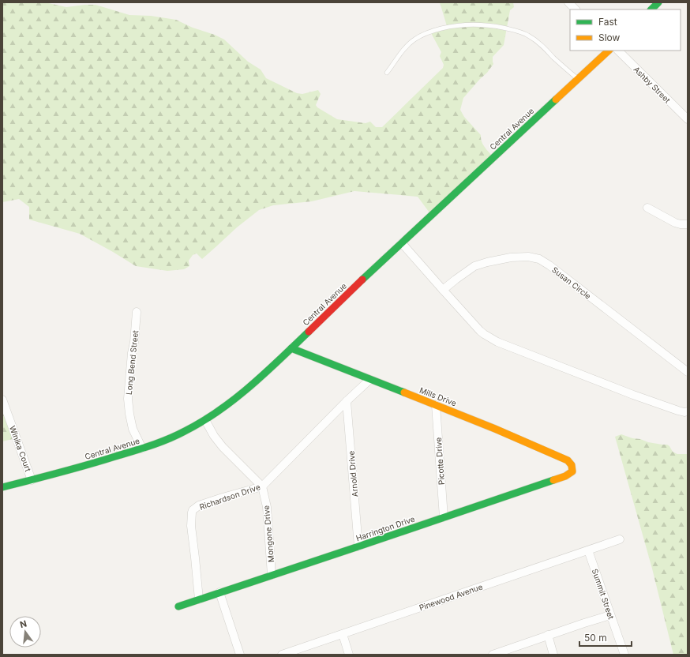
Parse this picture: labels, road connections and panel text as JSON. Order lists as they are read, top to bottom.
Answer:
{
  "streets": {
    "main road": ["Central Avenue", "Mills Drive", "Harrington Drive"],
    "street": [
      "Ashby Street",
      "Susan Circle",
      "Long Bend Street",
      "Winika Court",
      "Picotte Drive",
      "Arnold Drive",
      "Richardson Drive",
      "Mongone Drive",
      "Summit Street",
      "Pinewood Avenue"
    ]
  },
  "crossings": [
    ["Central Avenue", "Long Bend Street"],
    ["Central Avenue", "Mills Drive"],
    ["Central Avenue", "Winika Court"],
    ["Mills Drive", "Picotte Drive"],
    ["Mills Drive", "Richardson Drive"],
    ["Mills Drive", "Harrington Drive"],
    ["Picotte Drive", "Harrington Drive"],
    ["Arnold Drive", "Richardson Drive"],
    ["Arnold Drive", "Harrington Drive"],
    ["Richardson Drive", "Harrington Drive"],
    ["Richardson Drive", "Mongone Drive"],
    ["Harrington Drive", "Mongone Drive"],
    ["Summit Street", "Pinewood Avenue"]
  ],
  "legend": ["Fast", "Slow"],
  "scale_bar": "50 m",
  "north": "top"
}
